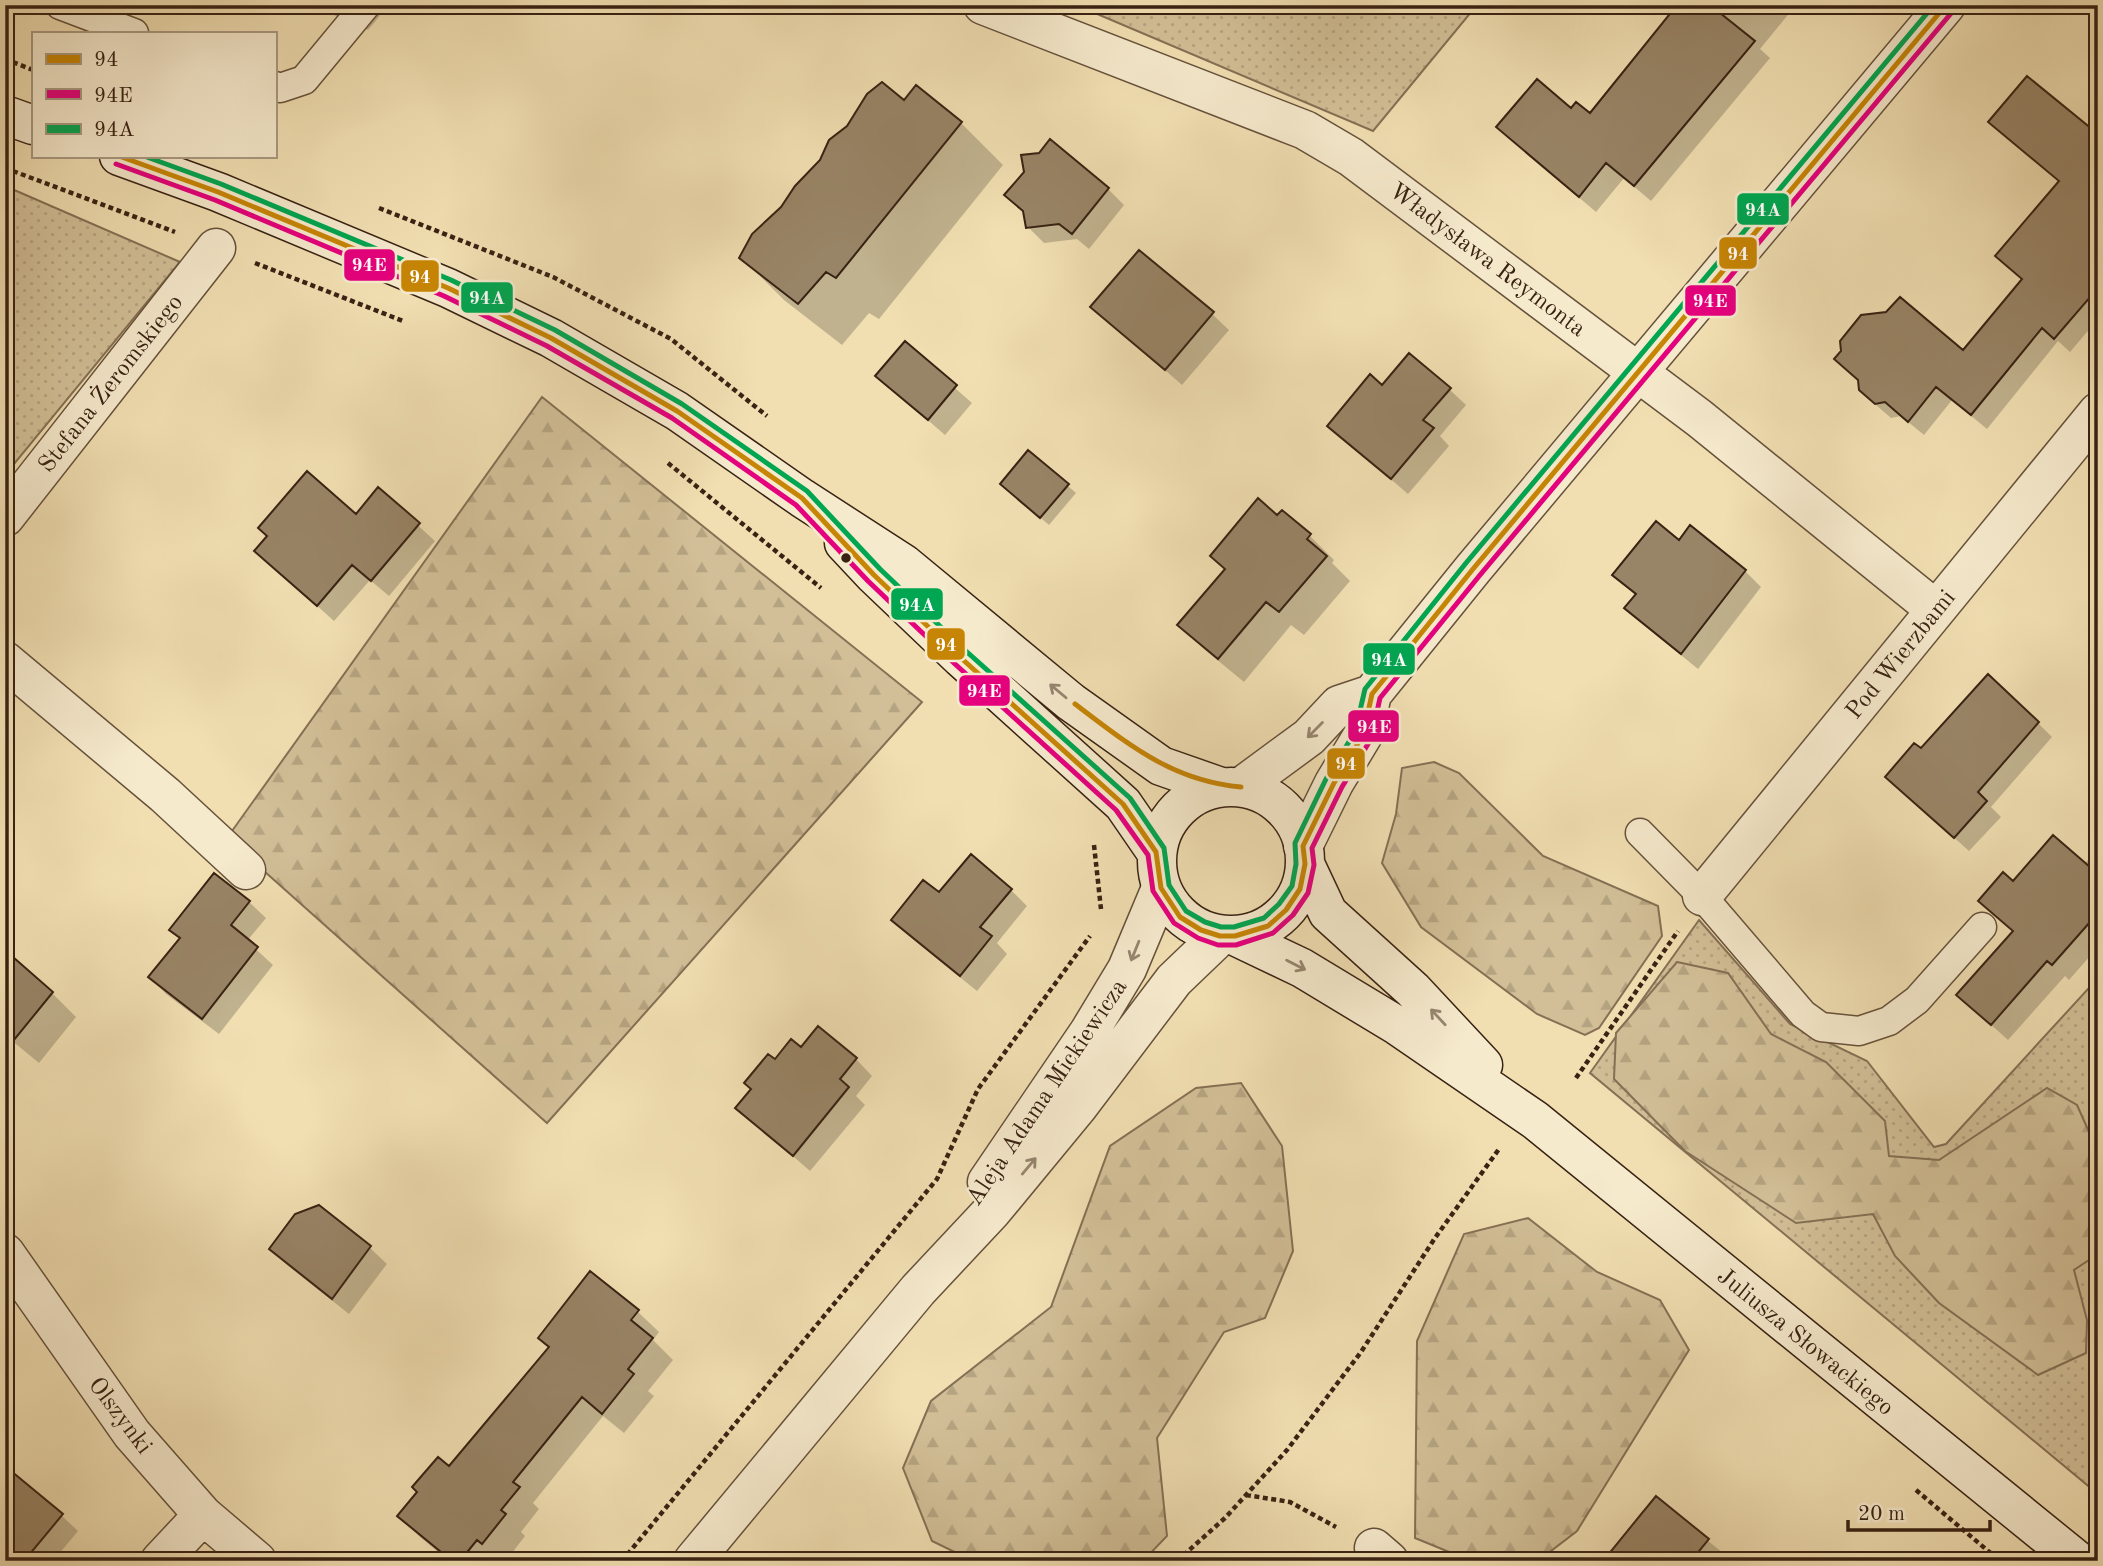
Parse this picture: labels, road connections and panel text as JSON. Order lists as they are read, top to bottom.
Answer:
{
  "streets": {
    "street": [
      "Władysława Reymonta",
      "Stefana Żeromskiego",
      "Pod Wierzbami",
      "Aleja Adama Mickiewicza",
      "Juliusza Słowackiego",
      "Olszynki"
    ]
  },
  "crossings": [
    ["Władysława Reymonta", "Pod Wierzbami"],
    ["Aleja Adama Mickiewicza", "Juliusza Słowackiego"]
  ],
  "lines": ["transit line 94", "transit line 94A", "transit line 94E"],
  "legend": ["94", "94E", "94A"],
  "scale_bar": "20 m"
}
